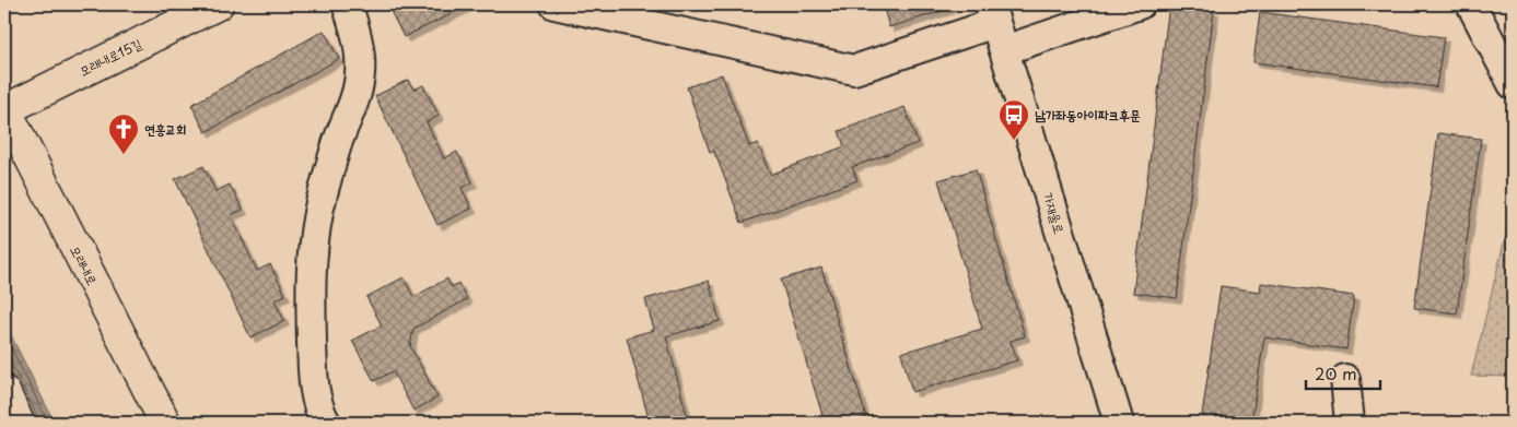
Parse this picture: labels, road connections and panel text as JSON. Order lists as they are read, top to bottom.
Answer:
{
  "streets": {
    "main road": ["모래내로15길", "모래내로"],
    "street": ["가재울로"]
  },
  "crossings": [
    ["모래내로15길", "모래내로"]
  ],
  "places": {
    "bus stop": ["남가좌동아이파크후문"],
    "church": ["연흥교회"]
  },
  "scale_bar": "20 m"
}
